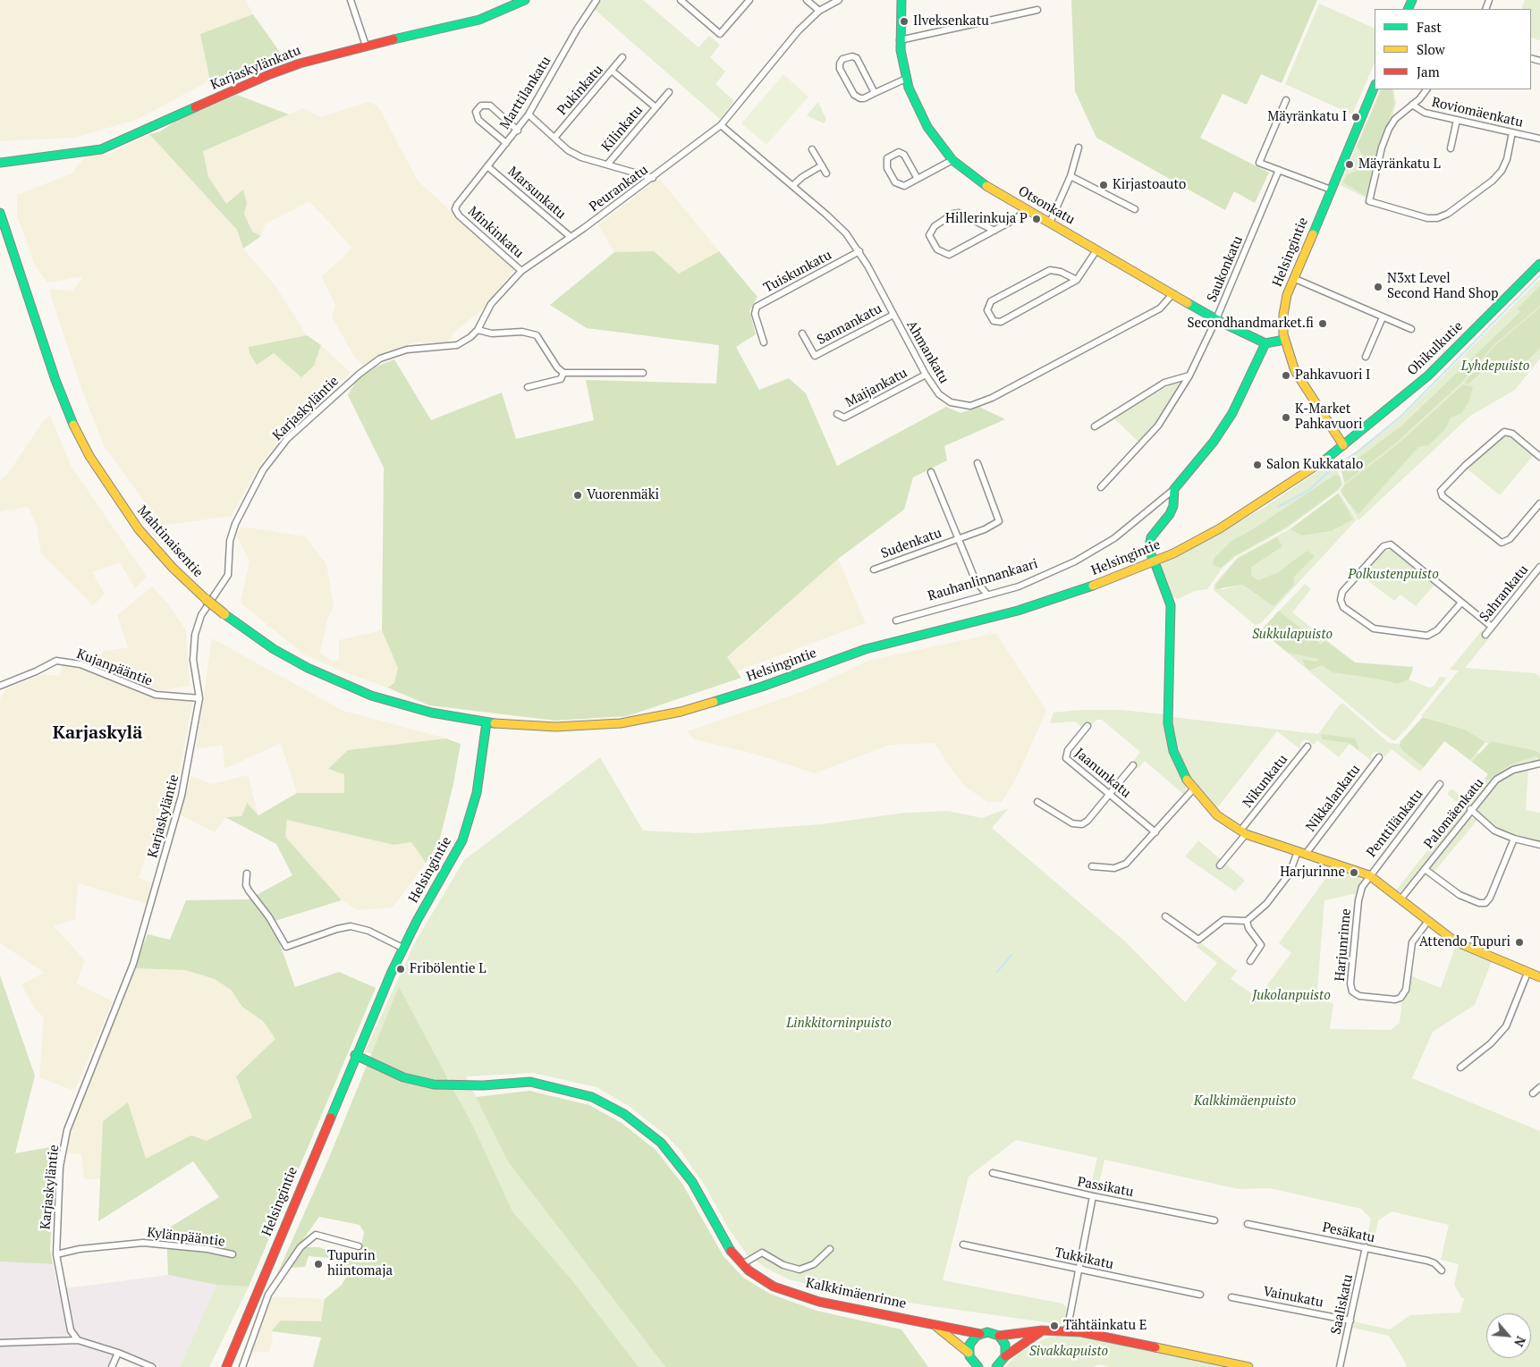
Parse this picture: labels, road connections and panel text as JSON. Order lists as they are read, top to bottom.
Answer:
{
  "streets": {
    "street": [
      "Karjaskylänkatu",
      "Pukinkatu",
      "Marttilankatu",
      "Roviomäenkatu",
      "Kilinkatu",
      "Peurankatu",
      "Marsunkatu",
      "Otsonkatu",
      "Minkinkatu",
      "Helsingintie",
      "Saukonkatu",
      "Tuiskunkatu",
      "Sannankatu",
      "Ohikulkutie",
      "Ahmankatu",
      "Maijankatu",
      "Karjaskyläntie",
      "Mahtinaisentie",
      "Sudenkatu",
      "Rauhanlinnankaari",
      "Sahrankatu",
      "Kujanpääntie",
      "Jaanunkatu",
      "Nikunkatu",
      "Nikkalankatu",
      "Palomäenkatu",
      "Penttilänkatu",
      "Harjunrinne",
      "Passikatu",
      "Pesäkatu",
      "Kylänpääntie",
      "Tukkikatu",
      "Kalkkimäenrinne",
      "Vainukatu",
      "Saaliskatu"
    ]
  },
  "crossings": [
    ["Pukinkatu", "Kilinkatu"],
    ["Marttilankatu", "Marsunkatu"],
    ["Marttilankatu", "Minkinkatu"],
    ["Peurankatu", "Marsunkatu"],
    ["Peurankatu", "Minkinkatu"],
    ["Peurankatu", "Ahmankatu"],
    ["Peurankatu", "Karjaskyläntie"],
    ["Otsonkatu", "Saukonkatu"],
    ["Otsonkatu", "Ahmankatu"],
    ["Otsonkatu", "Rauhanlinnankaari"],
    ["Helsingintie", "Ohikulkutie"],
    ["Helsingintie", "Mahtinaisentie"],
    ["Helsingintie", "Kalkkimäenrinne"],
    ["Tuiskunkatu", "Ahmankatu"],
    ["Sannankatu", "Ahmankatu"],
    ["Ahmankatu", "Maijankatu"],
    ["Karjaskyläntie", "Kujanpääntie"],
    ["Karjaskyläntie", "Kylänpääntie"],
    ["Penttilänkatu", "Harjunrinne"],
    ["Pesäkatu", "Saaliskatu"],
    ["Vainukatu", "Saaliskatu"]
  ],
  "districts": ["Karjaskylä"],
  "parks": [
    "Lyhdepuisto",
    "Polkustenpuisto",
    "Sukkulapuisto",
    "Jukolanpuisto",
    "Linkkitorninpuisto",
    "Kalkkimäenpuisto",
    "Sivakkapuisto"
  ],
  "places": [
    "Ilveksenkatu",
    "Mäyränkatu I",
    "Mäyränkatu L",
    "Kirjastoauto",
    "Hillerinkuja P",
    "N3xt Level Second Hand Shop",
    "Secondhandmarket.fi",
    "Pahkavuori I",
    "K-Market Pahkavuori",
    "Salon Kukkatalo",
    "Vuorenmäki",
    "Harjurinne",
    "Attendo Tupuri",
    "Fribölentie L",
    "Tupurin hiintomaja",
    "Tähtäinkatu E"
  ],
  "legend": ["Fast", "Slow", "Jam"],
  "north": "bottom right"
}
